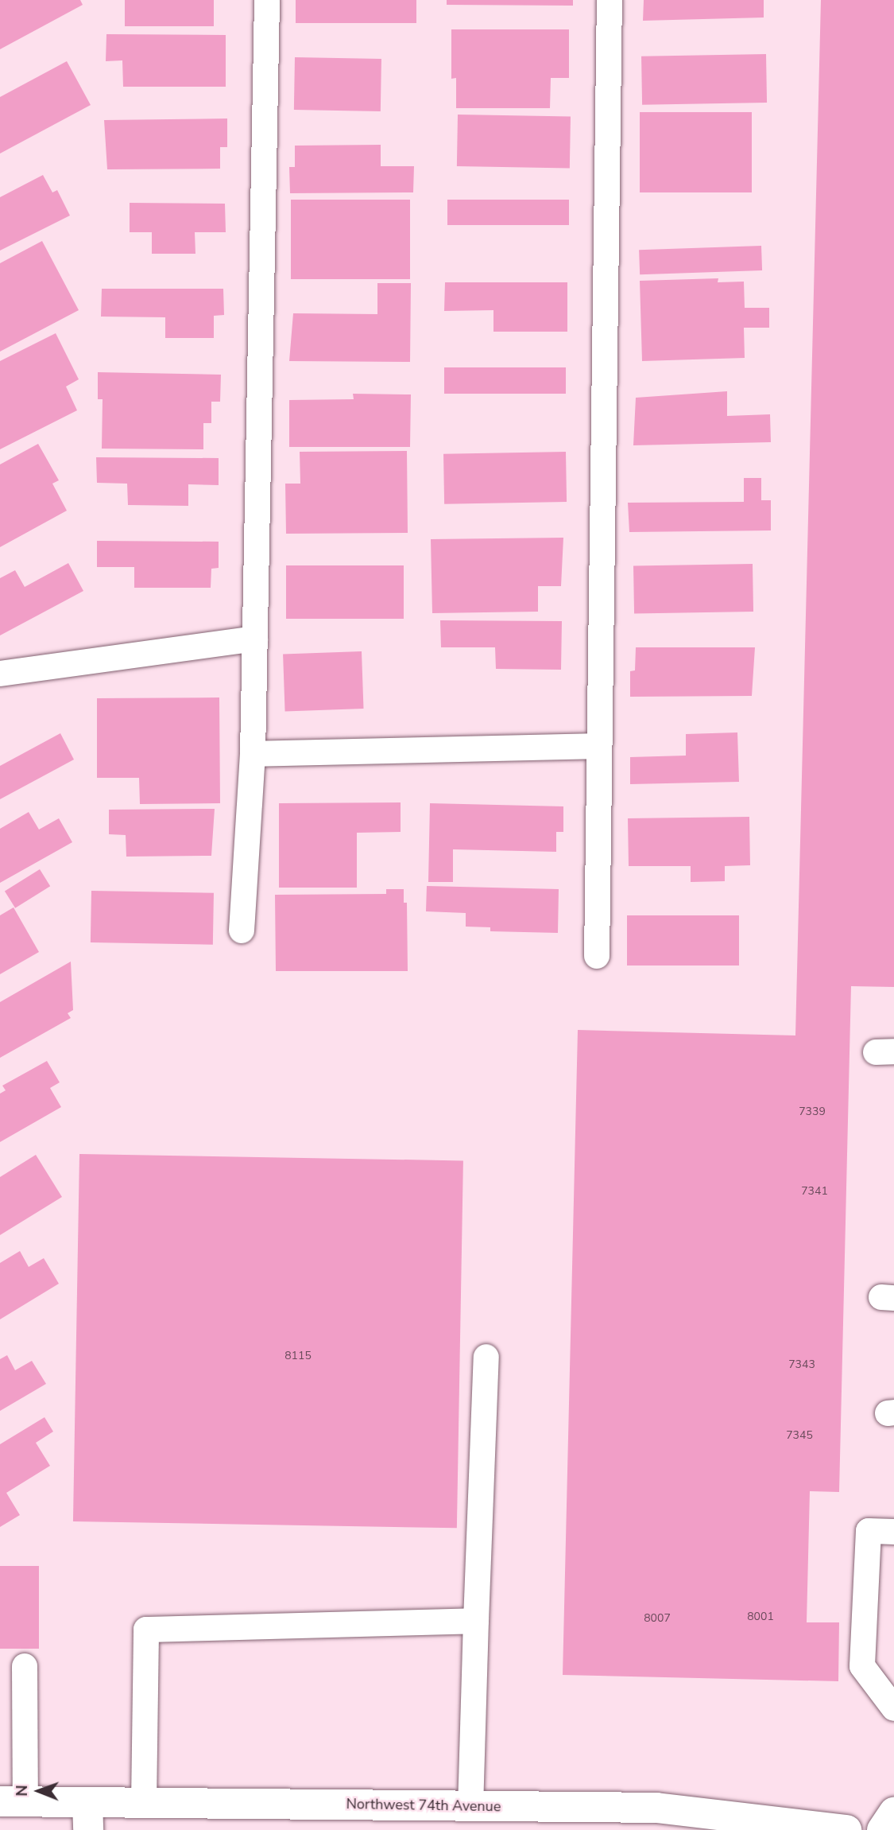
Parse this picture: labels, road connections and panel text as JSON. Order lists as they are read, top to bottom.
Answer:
{
  "streets": {
    "street": ["Northwest 74th Avenue"]
  },
  "house_numbers": [
    "7339",
    "7341",
    "8115",
    "7343",
    "7345",
    "8001",
    "8007"
  ],
  "north": "left"
}
